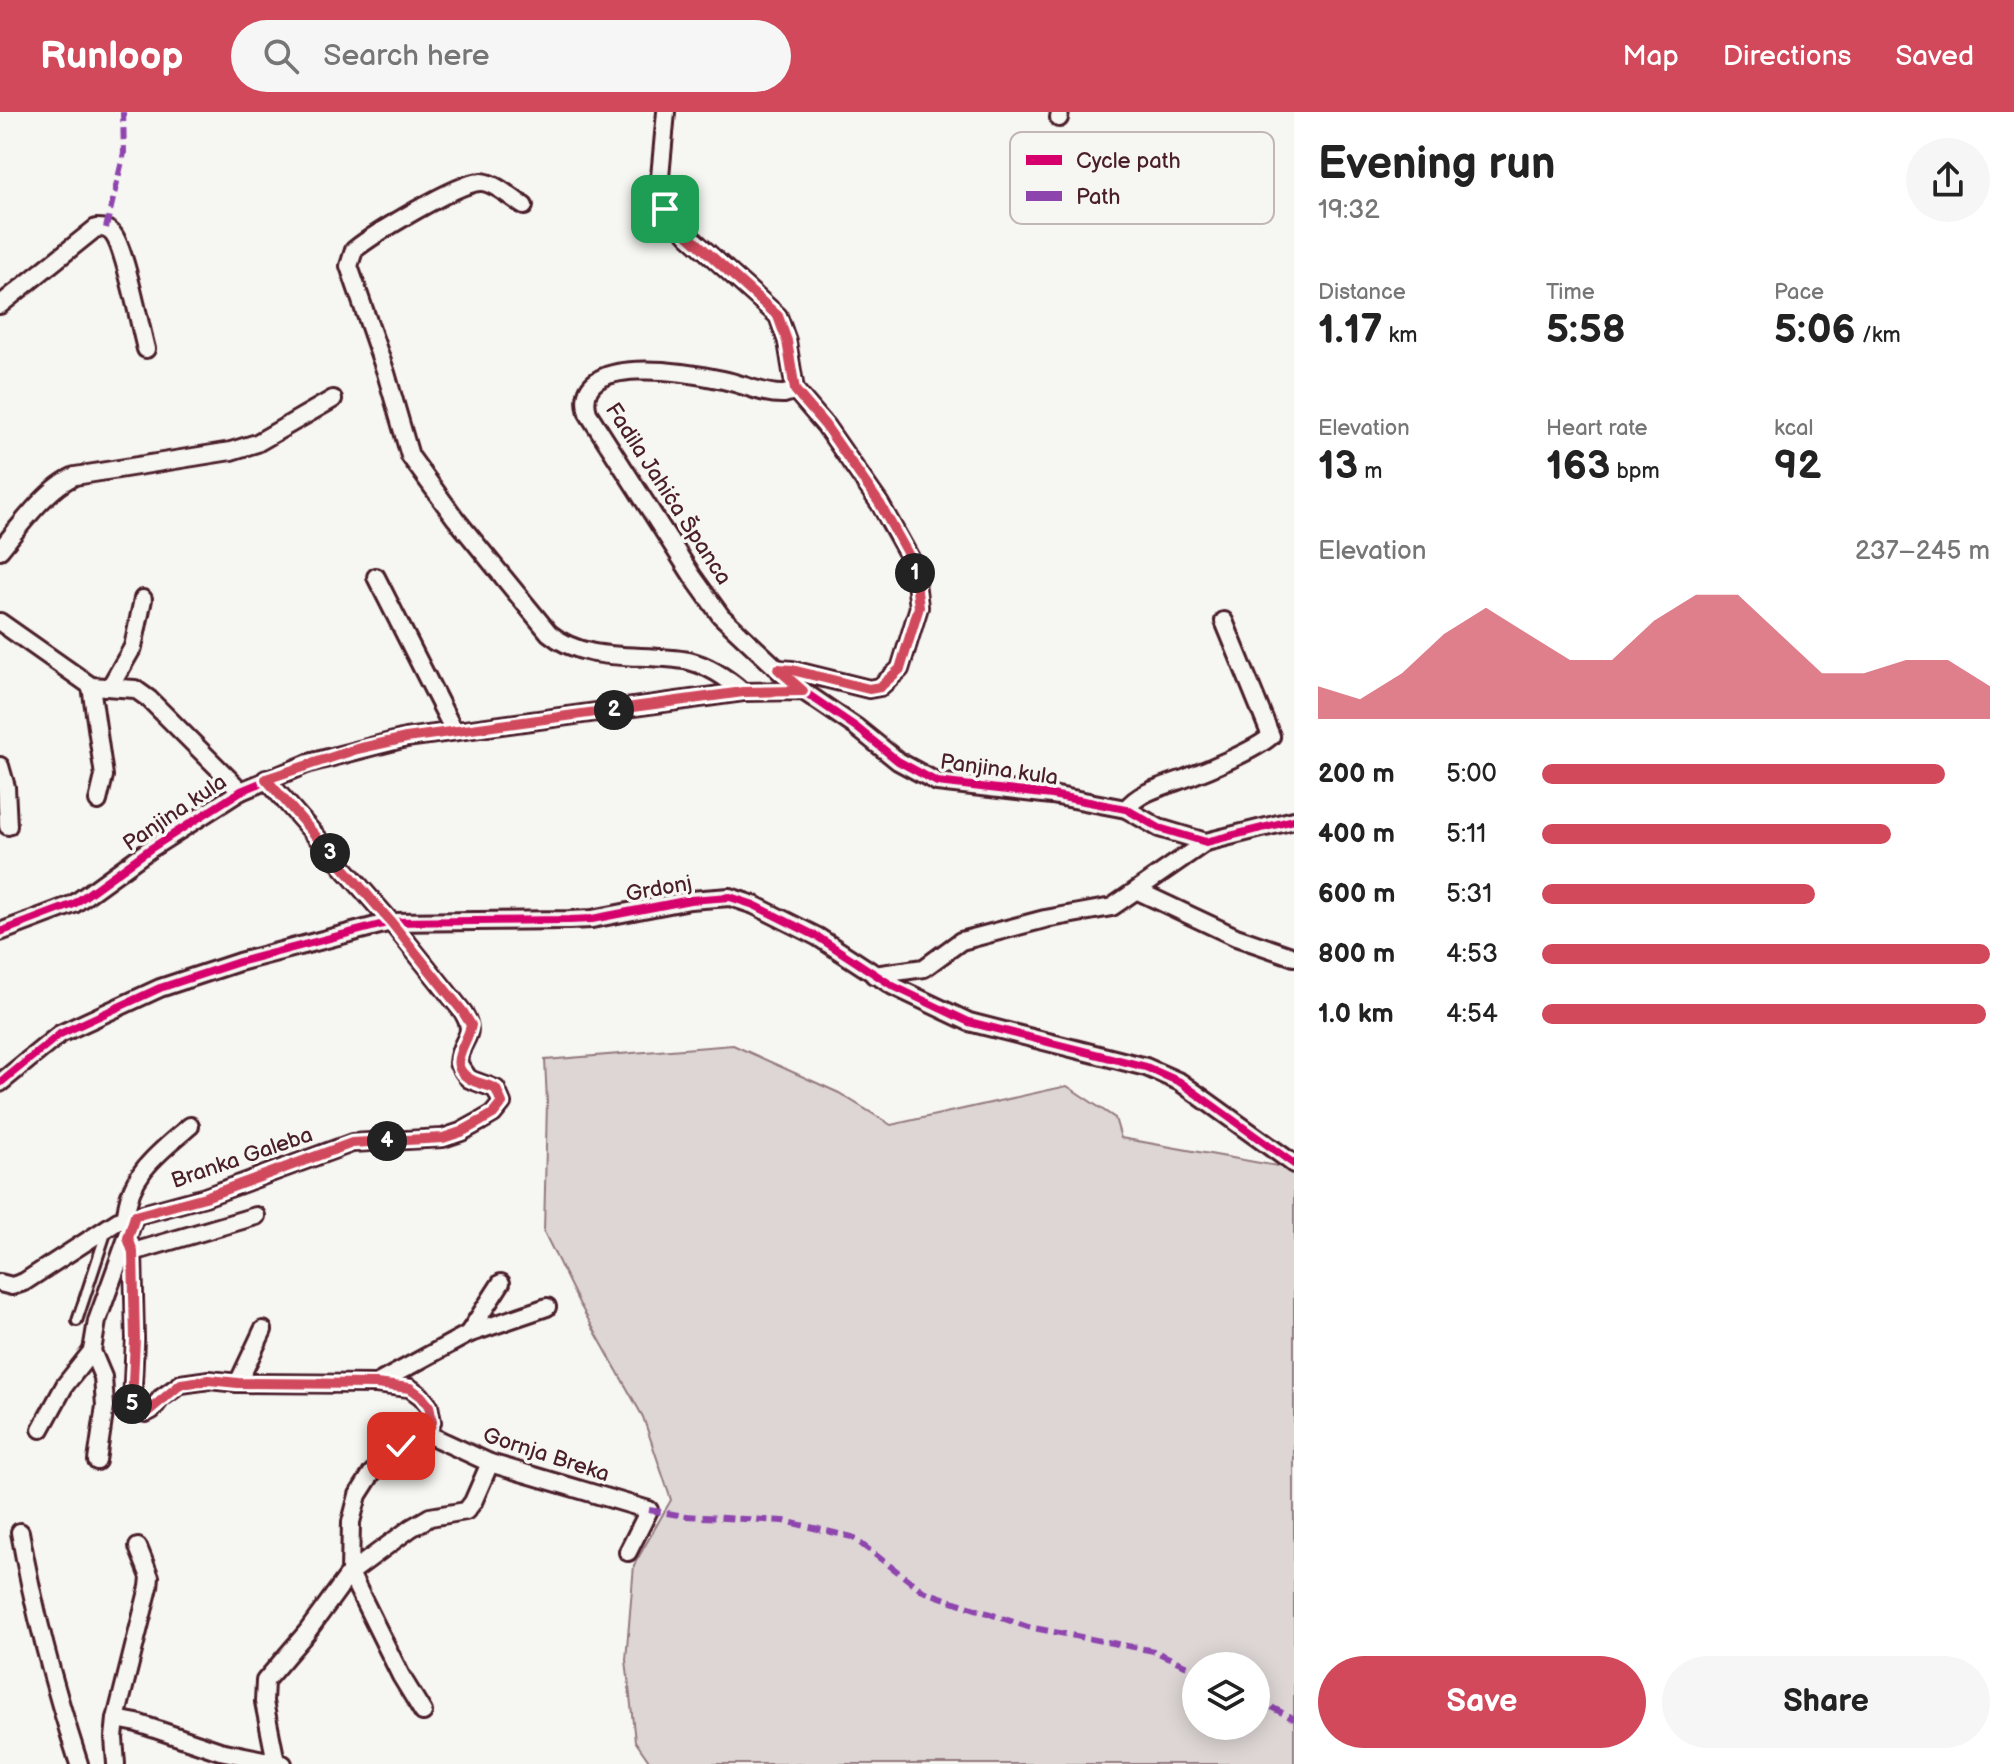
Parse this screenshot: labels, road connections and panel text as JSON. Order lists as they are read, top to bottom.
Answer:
{
  "streets": {
    "street": [
      "Fadila Jahića Španca",
      "Panjina kula",
      "Grdonj",
      "Branka Galeba",
      "Gornja Breka"
    ]
  },
  "crossings": [
    ["Fadila Jahića Španca", "Panjina kula"],
    ["Grdonj", "Branka Galeba"]
  ],
  "legend": ["Cycle path", "Path"],
  "page": {
    "header": "Runloop",
    "search": "Search here",
    "nav": ["Map", "Directions", "Saved"],
    "heading": ["Evening run", "19:32"],
    "stats": [
      ["Distance", "1.17 km"],
      ["Time", "5:58"],
      ["Pace", "5:06 /km"],
      ["Elevation", "13 m"],
      ["Heart rate", "163 bpm"],
      ["kcal", "92"]
    ],
    "chart": ["Elevation", "237–245 m"],
    "pins": [
      "1",
      "2",
      "3",
      "4",
      "5"
    ],
    "list": [
      {
        "name": "200 m",
        "note": "5:00"
      },
      {
        "name": "400 m",
        "note": "5:11"
      },
      {
        "name": "600 m",
        "note": "5:31"
      },
      {
        "name": "800 m",
        "note": "4:53"
      },
      {
        "name": "1.0 km",
        "note": "4:54"
      }
    ],
    "buttons": ["Save", "Share"]
  }
}
